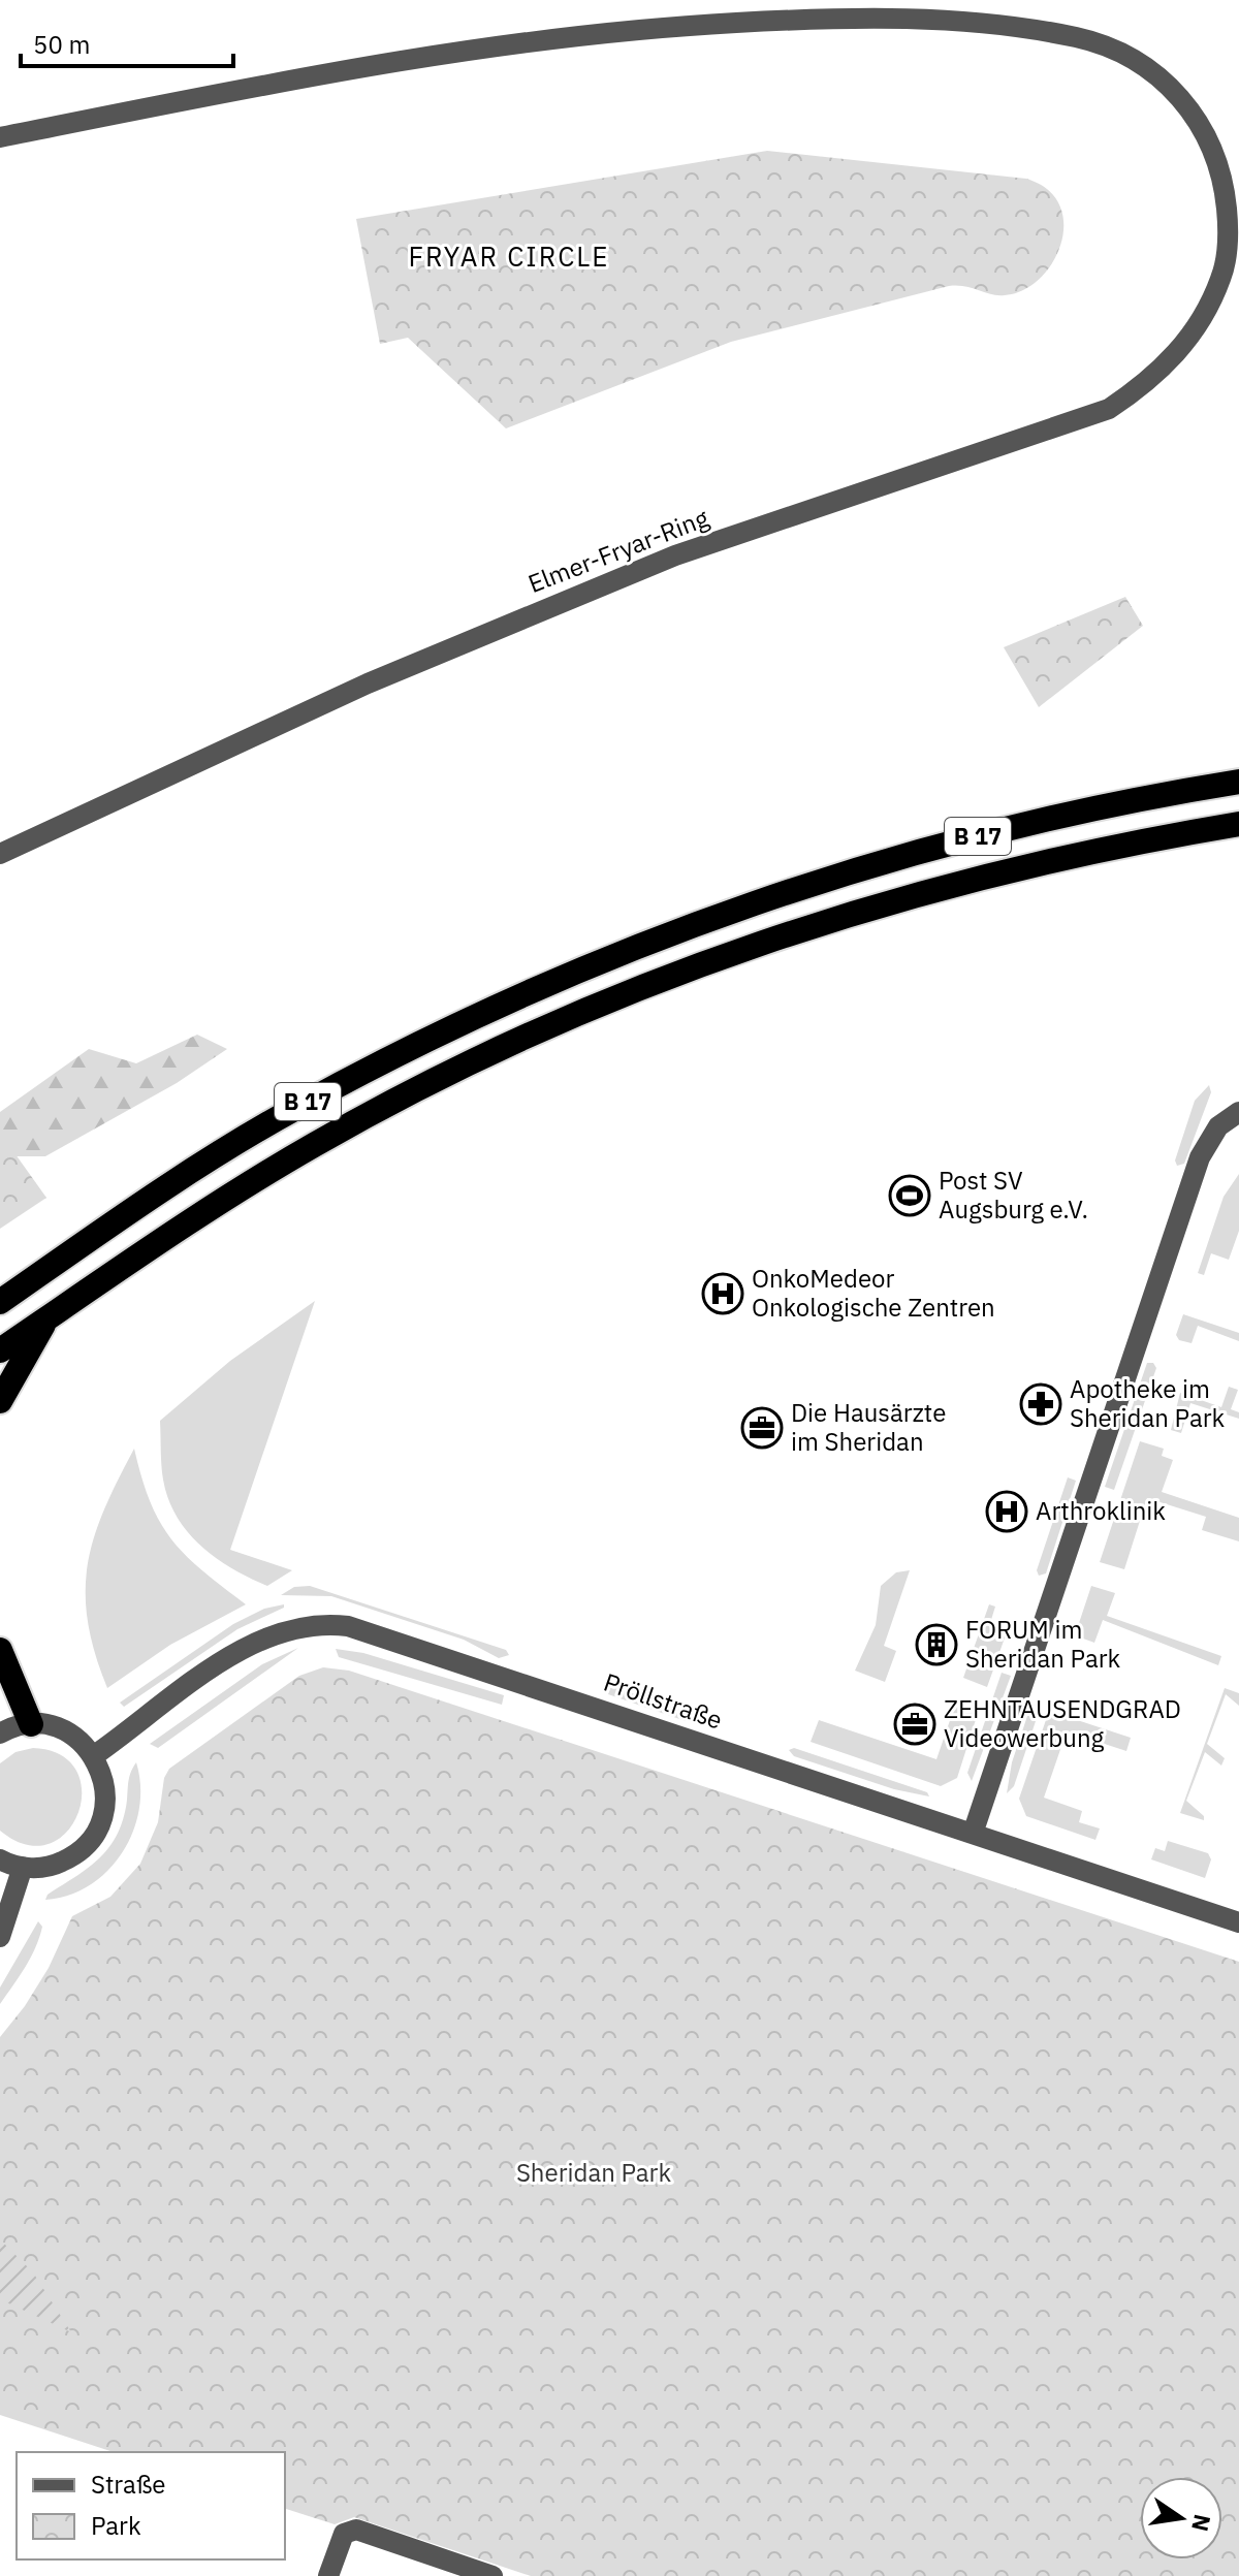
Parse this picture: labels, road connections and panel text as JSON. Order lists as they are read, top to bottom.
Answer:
{
  "streets": {
    "highway": ["B 17"],
    "street": ["Elmer-Fryar-Ring", "Pröllstraße"]
  },
  "districts": ["FRYAR CIRCLE"],
  "parks": ["Sheridan Park"],
  "places": {
    "sports": ["Post SV Augsburg e.V."],
    "hospital": ["OnkoMedeor Onkologische Zentren", "Arthroklinik"],
    "pharmacy": ["Apotheke im Sheridan Park"],
    "office": ["Die Hausärzte im Sheridan", "ZEHNTAUSENDGRAD Videowerbung"],
    "building": ["FORUM im Sheridan Park"]
  },
  "legend": ["Straße", "Park"],
  "scale_bar": "50 m",
  "north": "right"
}
